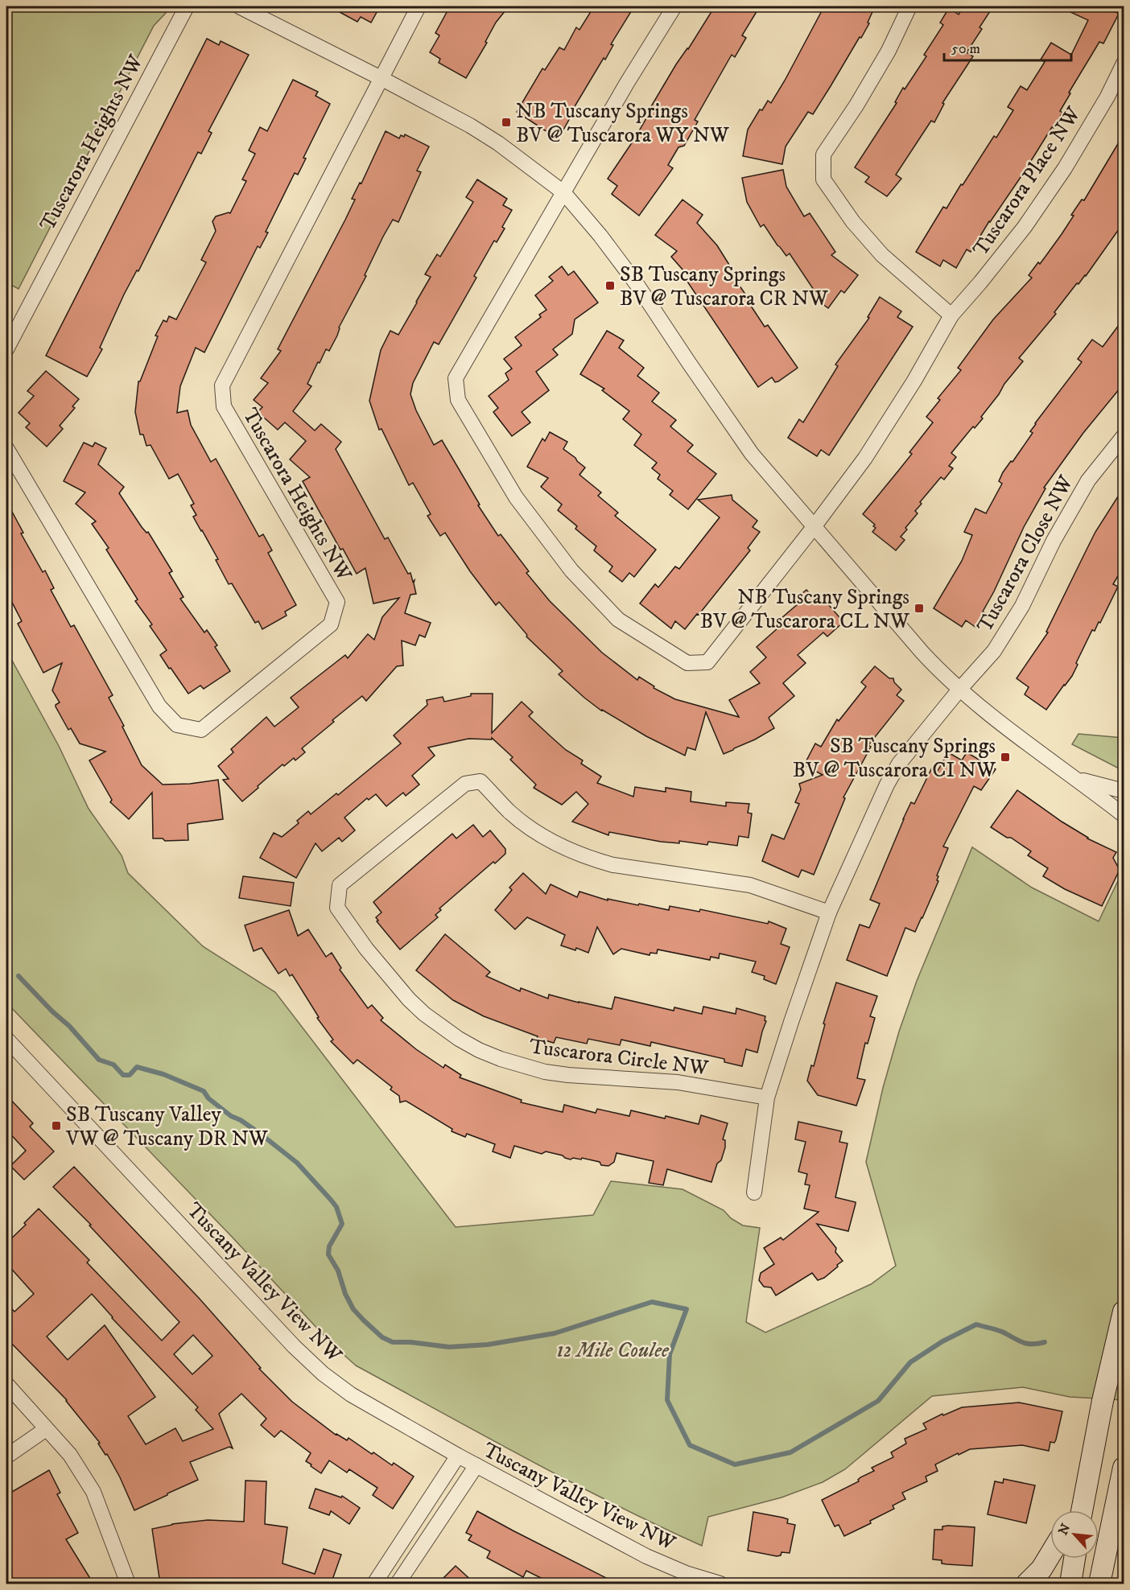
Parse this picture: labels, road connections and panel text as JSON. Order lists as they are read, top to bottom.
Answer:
{
  "streets": {
    "street": [
      "Tuscarora Heights NW",
      "Tuscarora Place NW",
      "Tuscarora Close NW",
      "Tuscarora Circle NW",
      "Tuscany Valley View NW"
    ]
  },
  "parks": ["12 Mile Coulee"],
  "places": {
    "transit": [
      "NB Tuscany Springs BV @ Tuscarora WY NW",
      "SB Tuscany Springs BV @ Tuscarora CR NW",
      "NB Tuscany Springs BV @ Tuscarora CL NW",
      "SB Tuscany Springs BV @ Tuscarora CI NW",
      "SB Tuscany Valley VW @ Tuscany DR NW"
    ]
  },
  "scale_bar": "50 m",
  "north": "top left"
}
